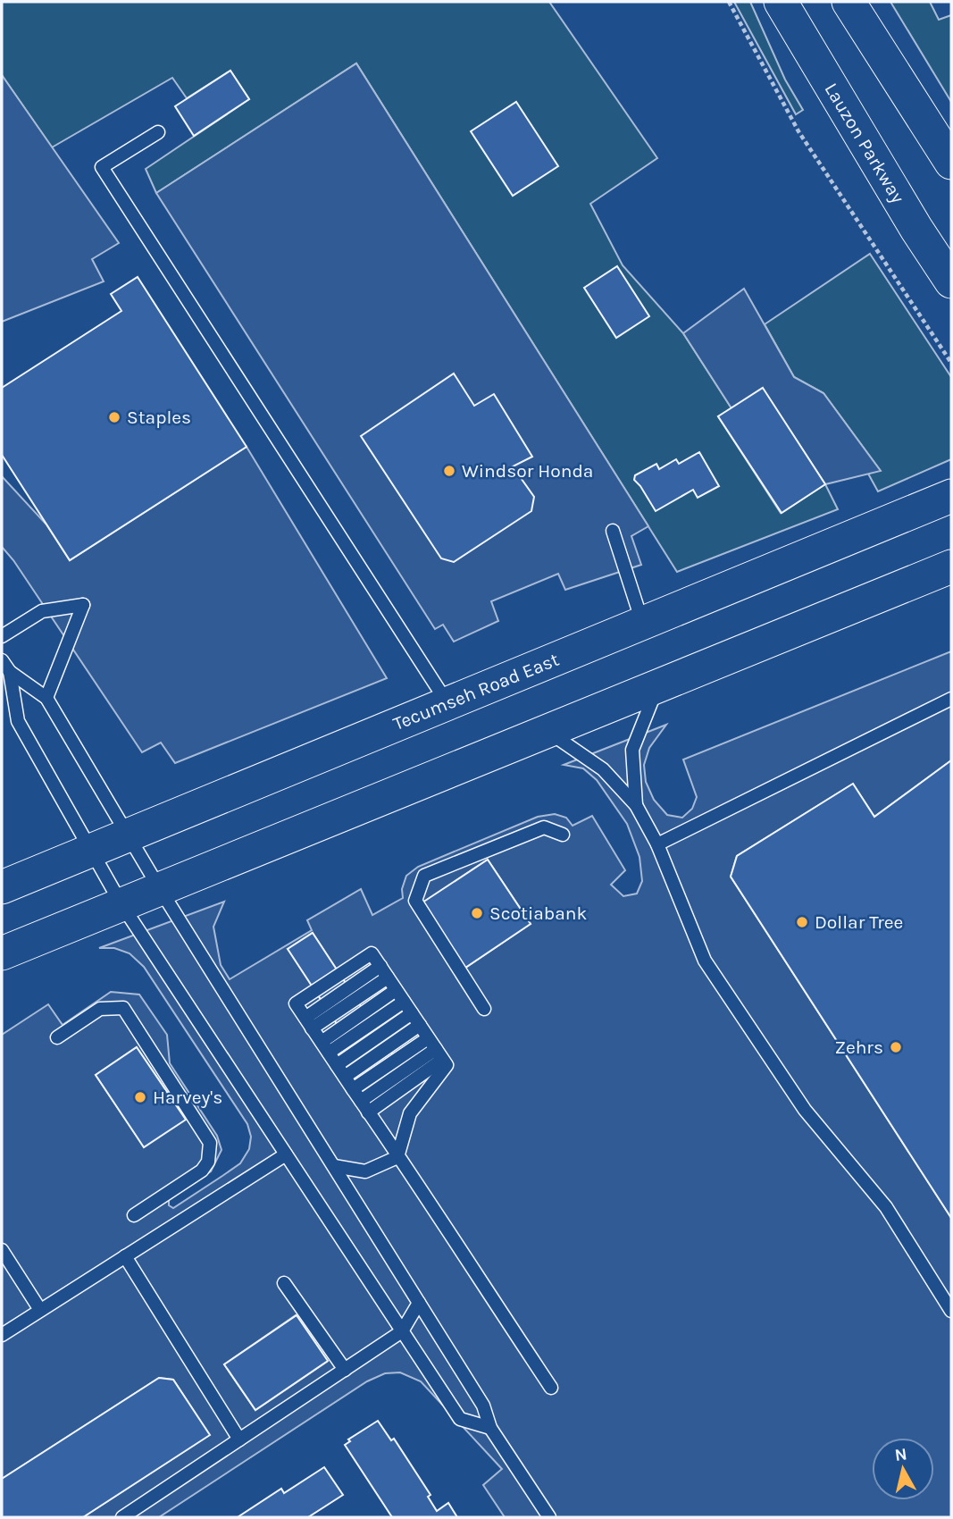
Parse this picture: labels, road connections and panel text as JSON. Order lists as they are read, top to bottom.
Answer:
{
  "streets": {
    "main road": ["Lauzon Parkway", "Tecumseh Road East"]
  },
  "places": [
    "Staples",
    "Windsor Honda",
    "Scotiabank",
    "Dollar Tree",
    "Zehrs",
    "Harvey's"
  ],
  "north": "top"
}
